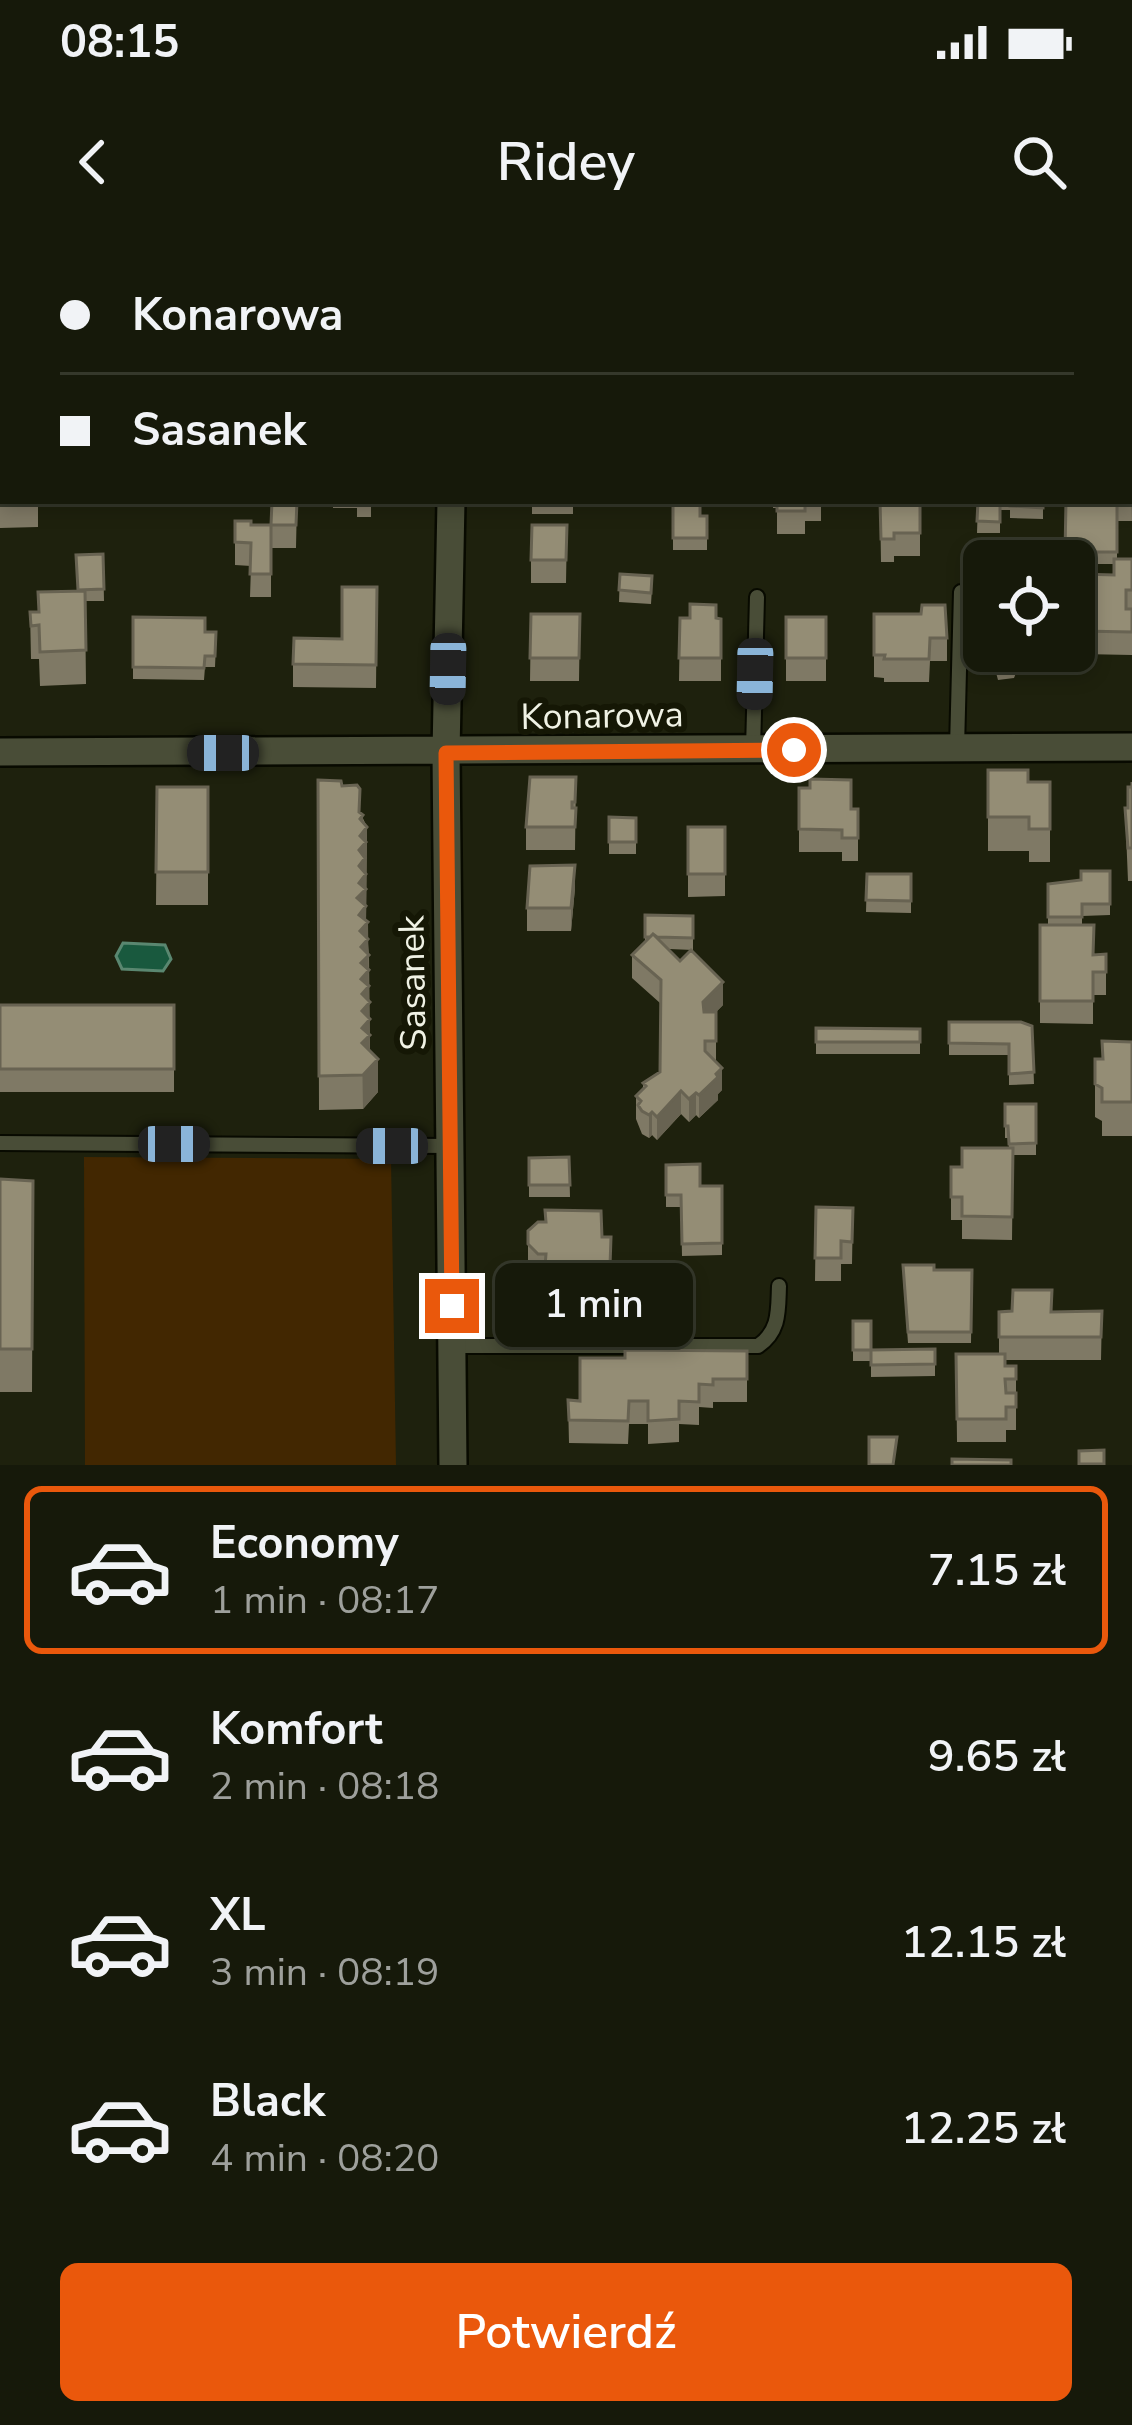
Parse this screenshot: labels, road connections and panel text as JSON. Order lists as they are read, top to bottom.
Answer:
{
  "streets": {
    "street": ["Konarowa", "Sasanek"]
  },
  "crossings": [
    ["Konarowa", "Sasanek"]
  ],
  "page": {
    "status": "08:15",
    "header": "Ridey",
    "banner": ["Konarowa", "Sasanek"],
    "bubble": "1 min",
    "list": [
      {
        "name": "Economy",
        "note": "1 min · 08:17",
        "value": "7.15 zł"
      },
      {
        "name": "Komfort",
        "note": "2 min · 08:18",
        "value": "9.65 zł"
      },
      {
        "name": "XL",
        "note": "3 min · 08:19",
        "value": "12.15 zł"
      },
      {
        "name": "Black",
        "note": "4 min · 08:20",
        "value": "12.25 zł"
      }
    ],
    "buttons": "Potwierdź"
  }
}
